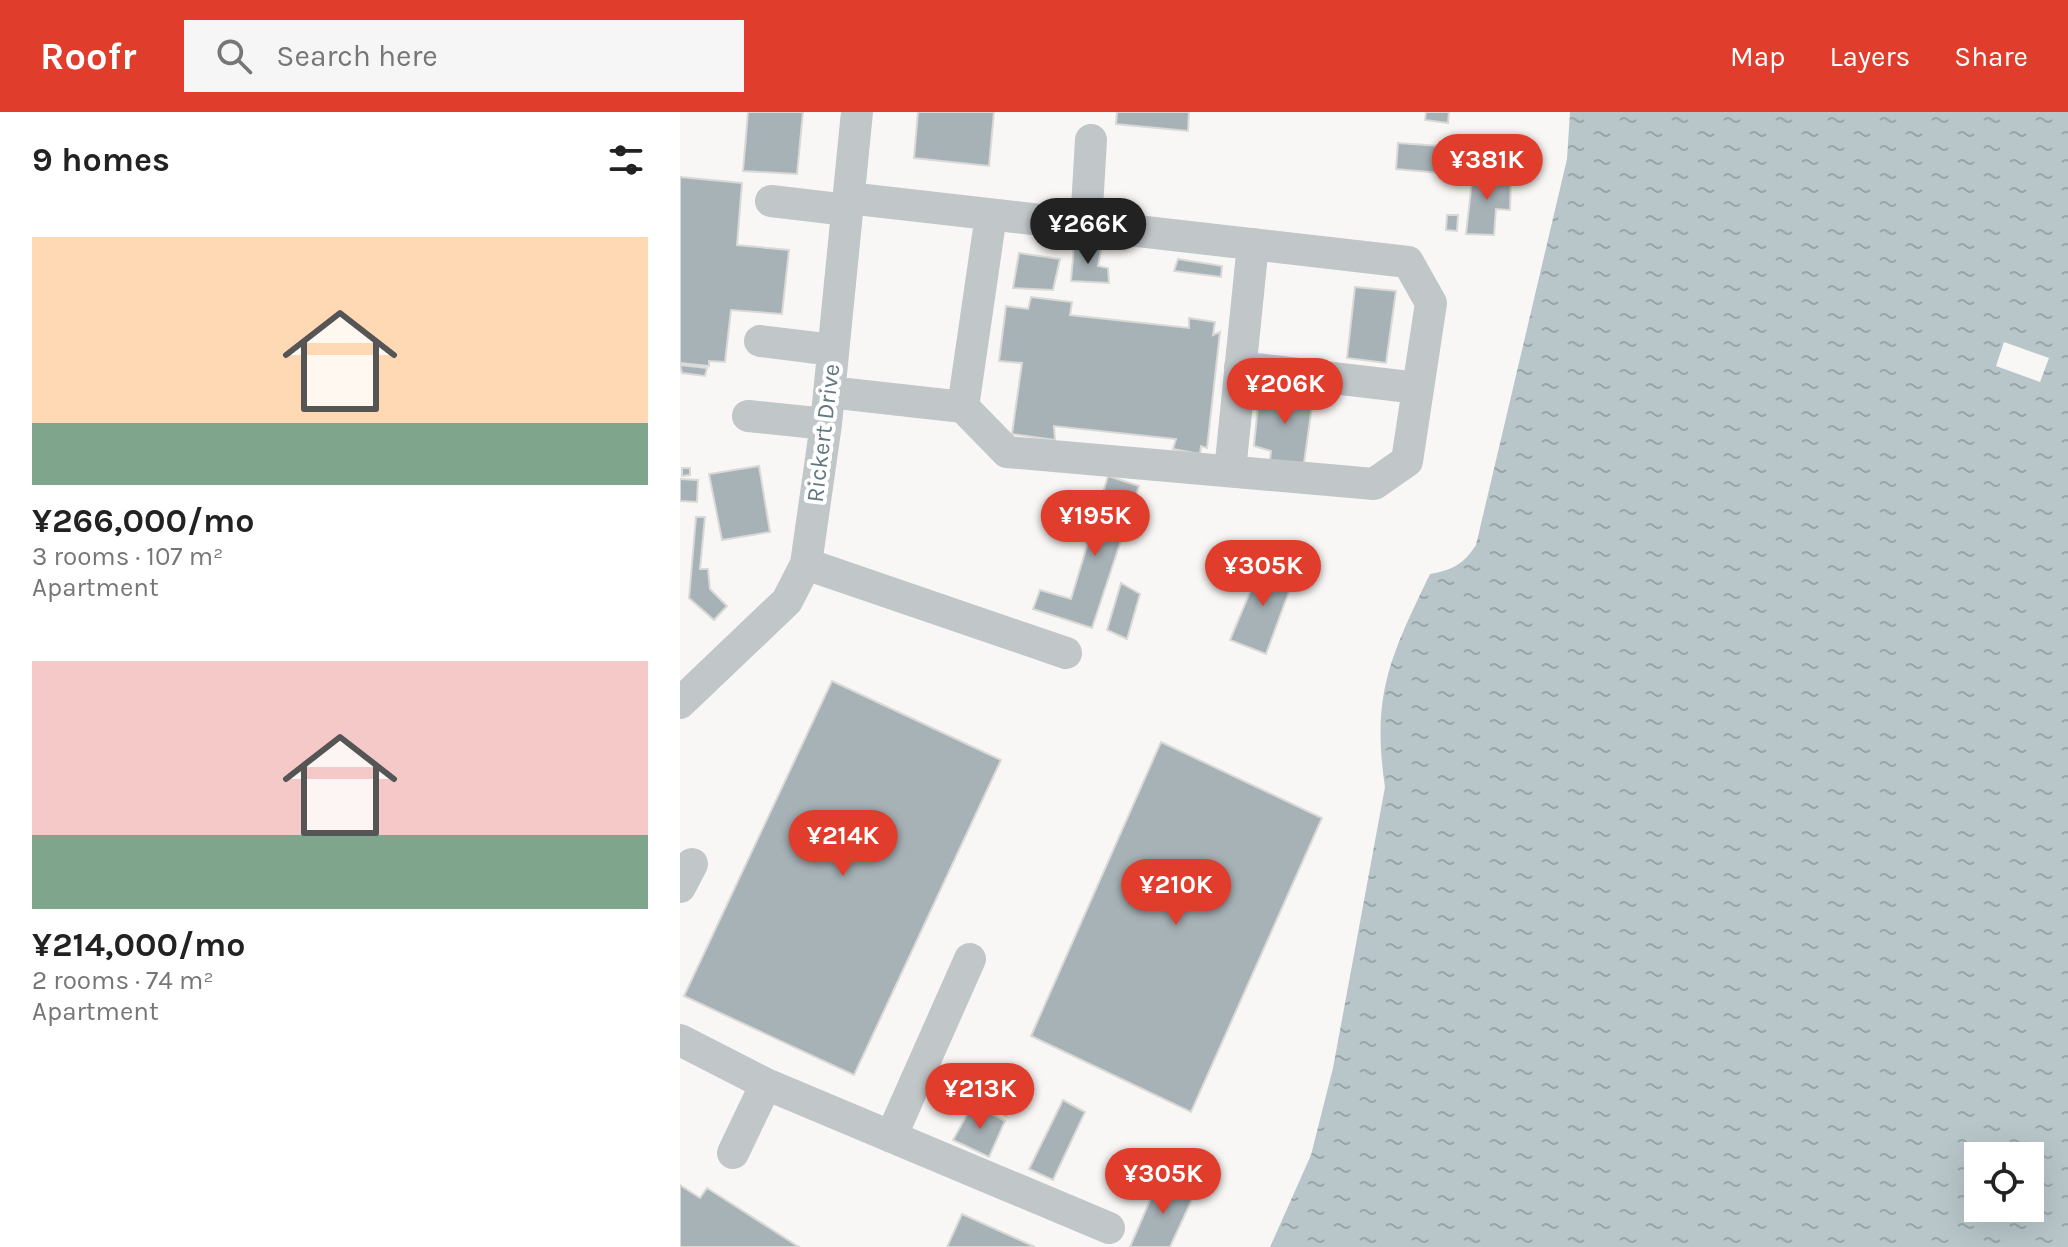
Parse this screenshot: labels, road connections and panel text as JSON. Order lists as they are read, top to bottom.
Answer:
{
  "streets": {
    "street": ["Rickert Drive"]
  },
  "page": {
    "header": "Roofr",
    "search": "Search here",
    "nav": ["Map", "Layers", "Share"],
    "heading": "9 homes",
    "price": [
      "¥381K",
      "¥266K",
      "¥206K",
      "¥195K",
      "¥305K",
      "¥214K",
      "¥210K",
      "¥213K",
      "¥305K"
    ],
    "list": [
      {
        "name": "¥266,000/mo",
        "note": "3 rooms · 107 m² · Apartment"
      },
      {
        "name": "¥214,000/mo",
        "note": "2 rooms · 74 m² · Apartment"
      }
    ]
  }
}
